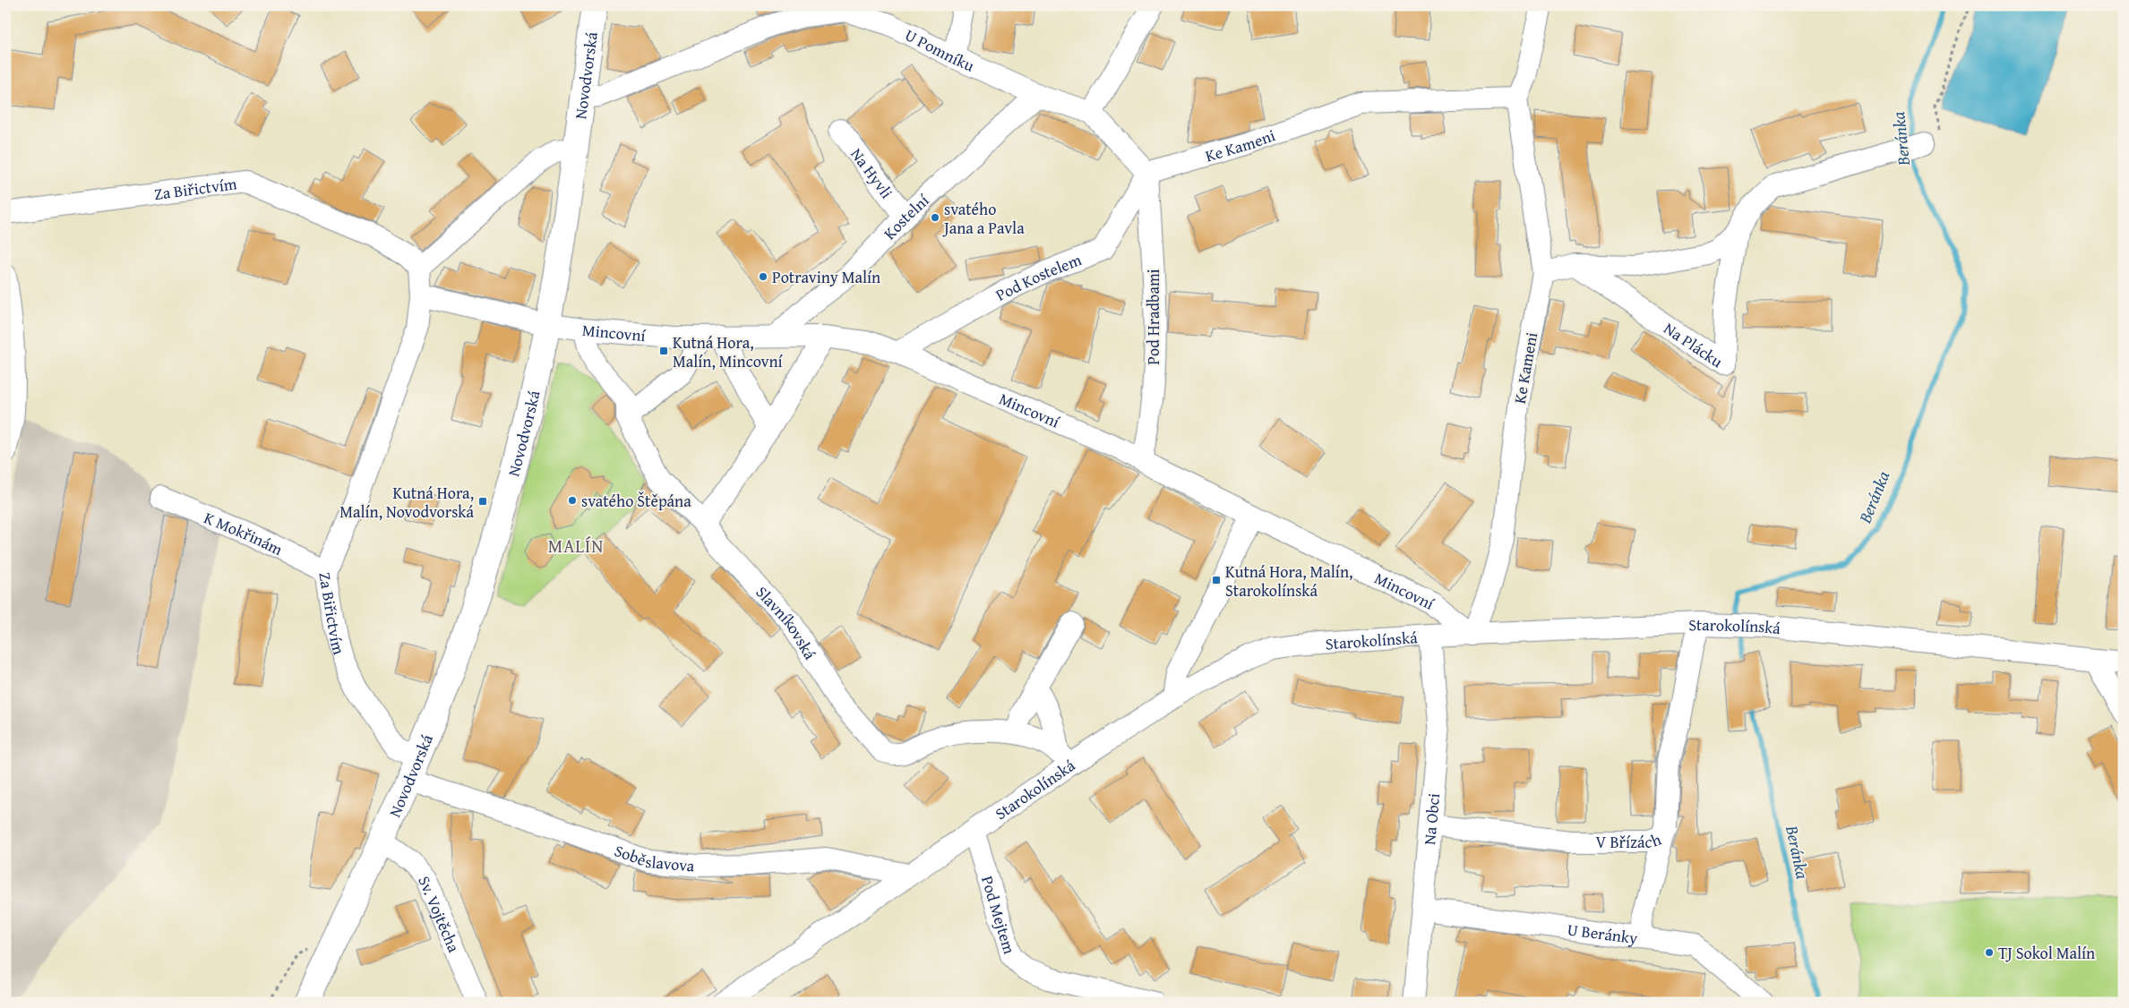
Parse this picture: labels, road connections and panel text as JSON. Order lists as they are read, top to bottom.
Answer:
{
  "streets": {
    "main road": ["Novodvorská"],
    "street": [
      "U Pomníku",
      "Ke Kameni",
      "Na Hyvli",
      "Za Biřictvím",
      "Kostelní",
      "Pod Kostelem",
      "Pod Hradbami",
      "Mincovní",
      "Na Plácku",
      "K Mokřinám",
      "Slavníkovská",
      "Starokolínská",
      "Na Obci",
      "V Břízách",
      "Soběslavova",
      "Pod Mejtem",
      "Sv. Vojtěcha",
      "U Beránky"
    ]
  },
  "crossings": [
    ["U Pomníku", "Novodvorská"],
    ["U Pomníku", "Ke Kameni"],
    ["U Pomníku", "Kostelní"],
    ["U Pomníku", "Pod Kostelem"],
    ["U Pomníku", "Pod Hradbami"],
    ["Novodvorská", "Za Biřictvím"],
    ["Novodvorská", "Mincovní"],
    ["Novodvorská", "Soběslavova"],
    ["Novodvorská", "Sv. Vojtěcha"],
    ["Ke Kameni", "Pod Kostelem"],
    ["Ke Kameni", "Pod Hradbami"],
    ["Ke Kameni", "Mincovní"],
    ["Ke Kameni", "Na Plácku"],
    ["Ke Kameni", "Starokolínská"],
    ["Na Hyvli", "Kostelní"],
    ["Za Biřictvím", "K Mokřinám"],
    ["Za Biřictvím", "Soběslavova"],
    ["Kostelní", "Mincovní"],
    ["Pod Kostelem", "Pod Hradbami"],
    ["Pod Kostelem", "Mincovní"],
    ["Pod Hradbami", "Mincovní"],
    ["Mincovní", "Slavníkovská"],
    ["Mincovní", "Starokolínská"],
    ["Slavníkovská", "Starokolínská"],
    ["Starokolínská", "Na Obci"],
    ["Starokolínská", "V Břízách"],
    ["Starokolínská", "Soběslavova"],
    ["Starokolínská", "Pod Mejtem"],
    ["Na Obci", "V Břízách"],
    ["Na Obci", "U Beránky"]
  ],
  "districts": ["MALÍN"],
  "water": ["Beránka"],
  "places": {
    "other": [
      "svatého Jana a Pavla",
      "Potraviny Malín",
      "svatého Štěpána",
      "TJ Sokol Malín"
    ],
    "transit": ["Kutná Hora, Malín, Mincovní", "Kutná Hora, Malín, Novodvorská", "Kutná Hora, Malín, Starokolínská"]
  }
}
